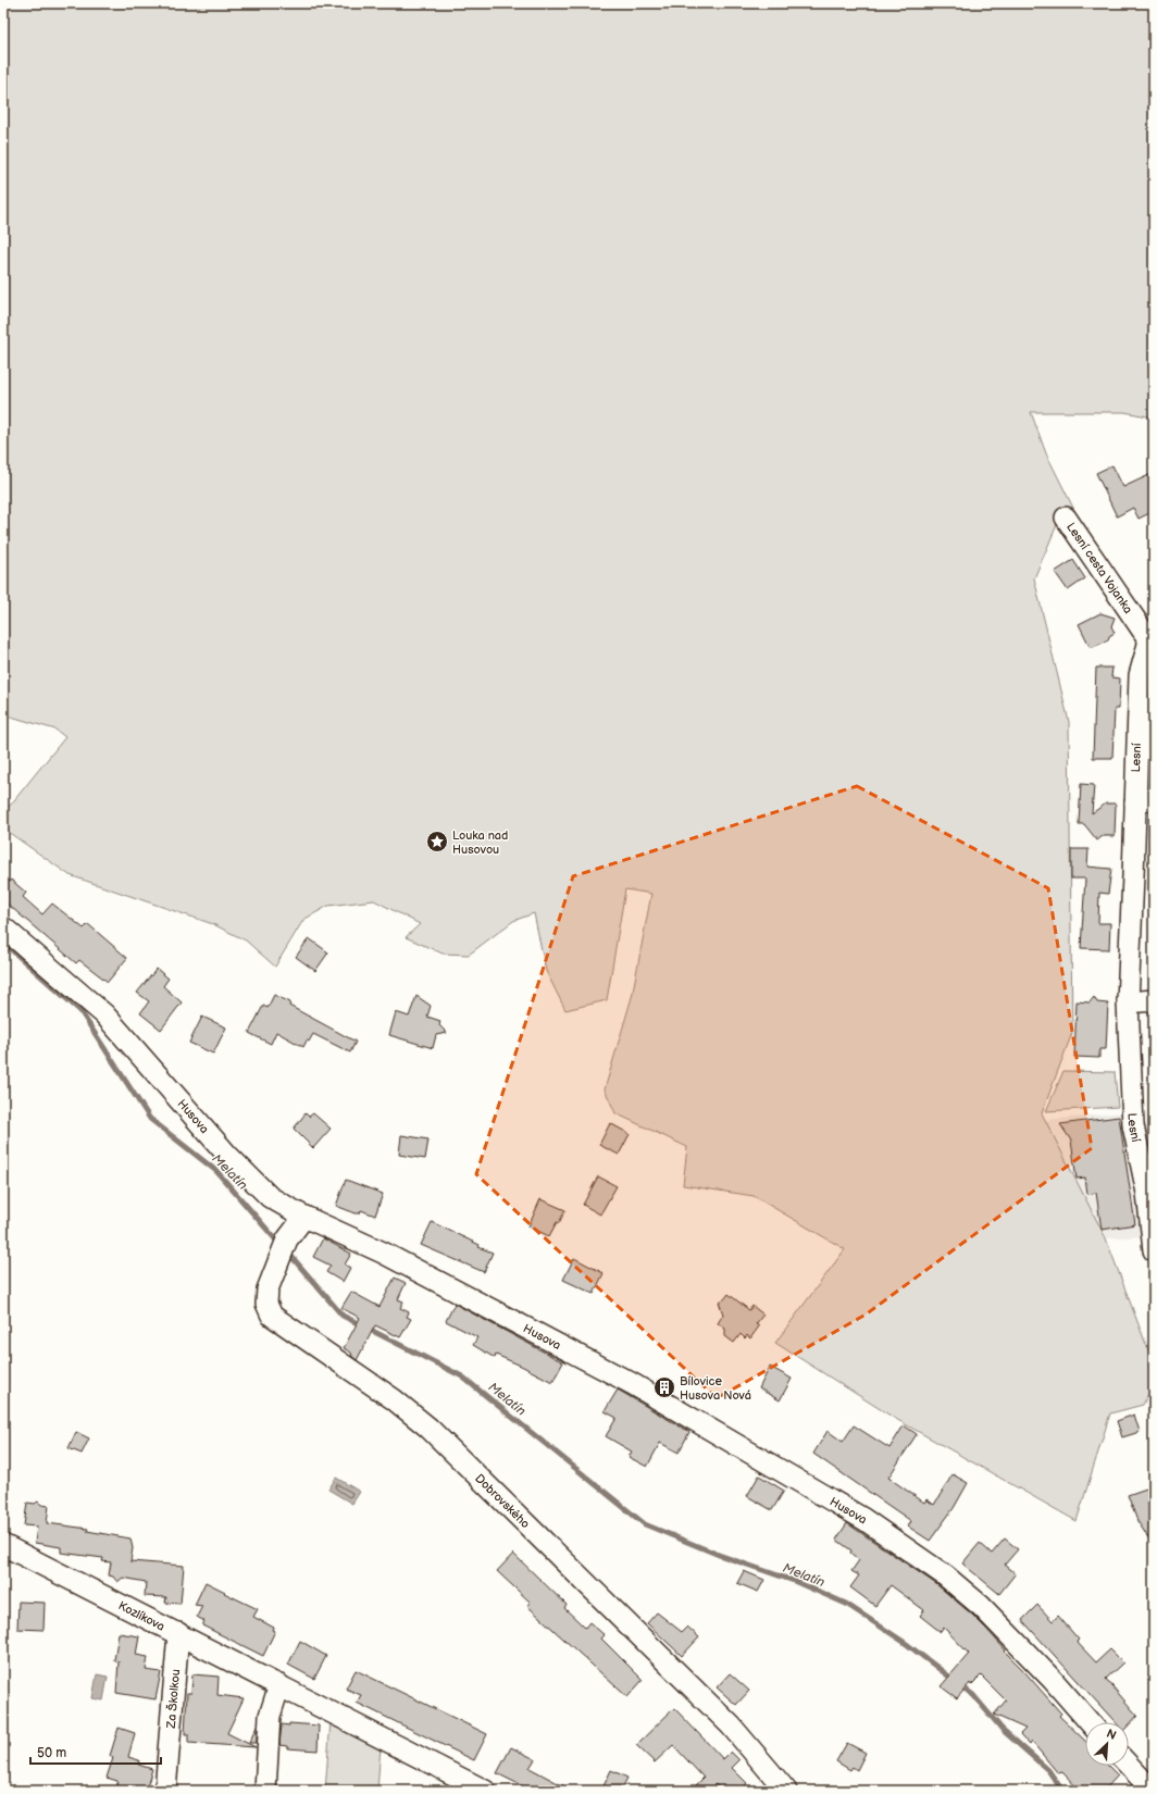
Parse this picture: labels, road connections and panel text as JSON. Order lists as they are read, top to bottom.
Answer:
{
  "streets": {
    "street": [
      "Lesní cesta Vojanka",
      "Lesní",
      "Husova",
      "Dobrovského",
      "Kozlíkova",
      "Za Školkou"
    ]
  },
  "crossings": [
    ["Lesní cesta Vojanka", "Lesní"],
    ["Husova", "Dobrovského"],
    ["Kozlíkova", "Za Školkou"]
  ],
  "water": ["Melatín"],
  "places": {
    "place": ["Louka nad Husovou"],
    "building": ["Bílovice Husova Nová"]
  },
  "scale_bar": "50 m",
  "north": "top right"
}
